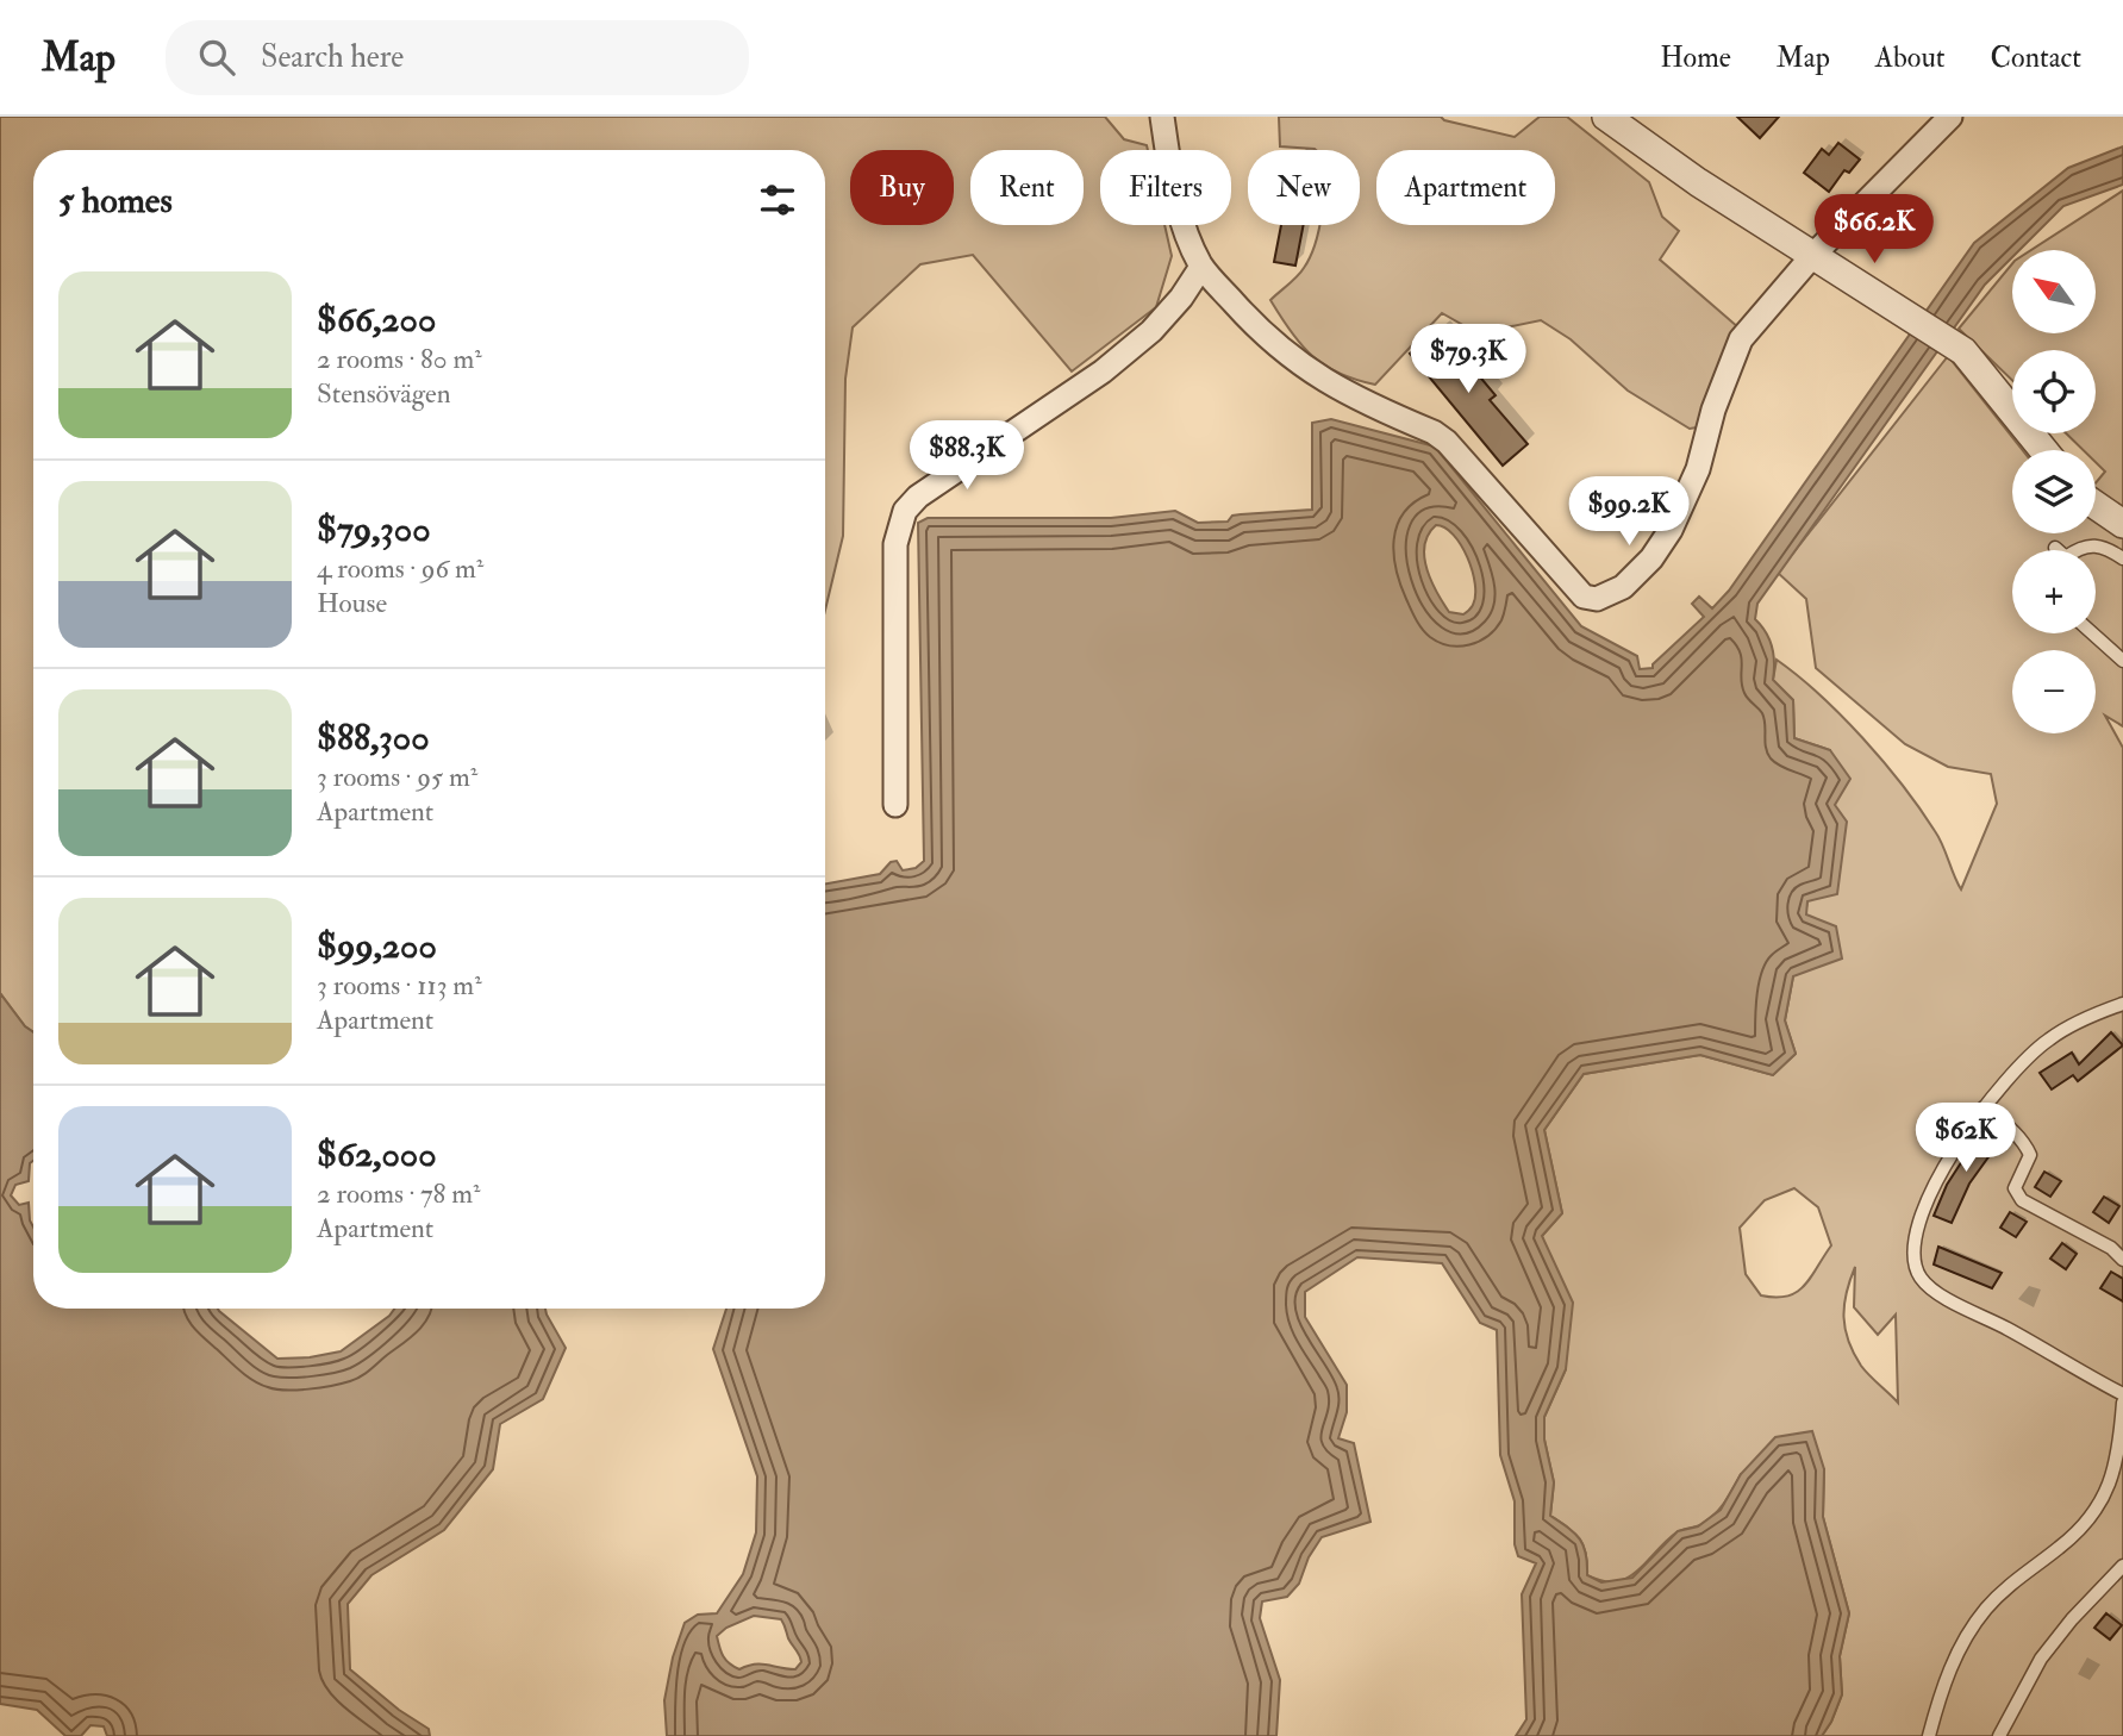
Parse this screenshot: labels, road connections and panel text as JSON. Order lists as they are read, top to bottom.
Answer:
{
  "north": "top left",
  "page": {
    "header": "Map",
    "search": "Search here",
    "nav": [
      "Home",
      "Map",
      "About",
      "Contact"
    ],
    "chip": [
      "Buy",
      "Rent",
      "Filters",
      "New",
      "Apartment"
    ],
    "heading": "5 homes",
    "price": [
      "$66.2K",
      "$79.3K",
      "$88.3K",
      "$99.2K",
      "$62K"
    ],
    "map_buttons": ["+", "−"],
    "list": [
      {
        "name": "$66,200",
        "note": "2 rooms · 80 m² · Stensövägen"
      },
      {
        "name": "$79,300",
        "note": "4 rooms · 96 m² · House"
      },
      {
        "name": "$88,300",
        "note": "3 rooms · 95 m² · Apartment"
      },
      {
        "name": "$99,200",
        "note": "3 rooms · 113 m² · Apartment"
      },
      {
        "name": "$62,000",
        "note": "2 rooms · 78 m² · Apartment"
      }
    ]
  }
}
